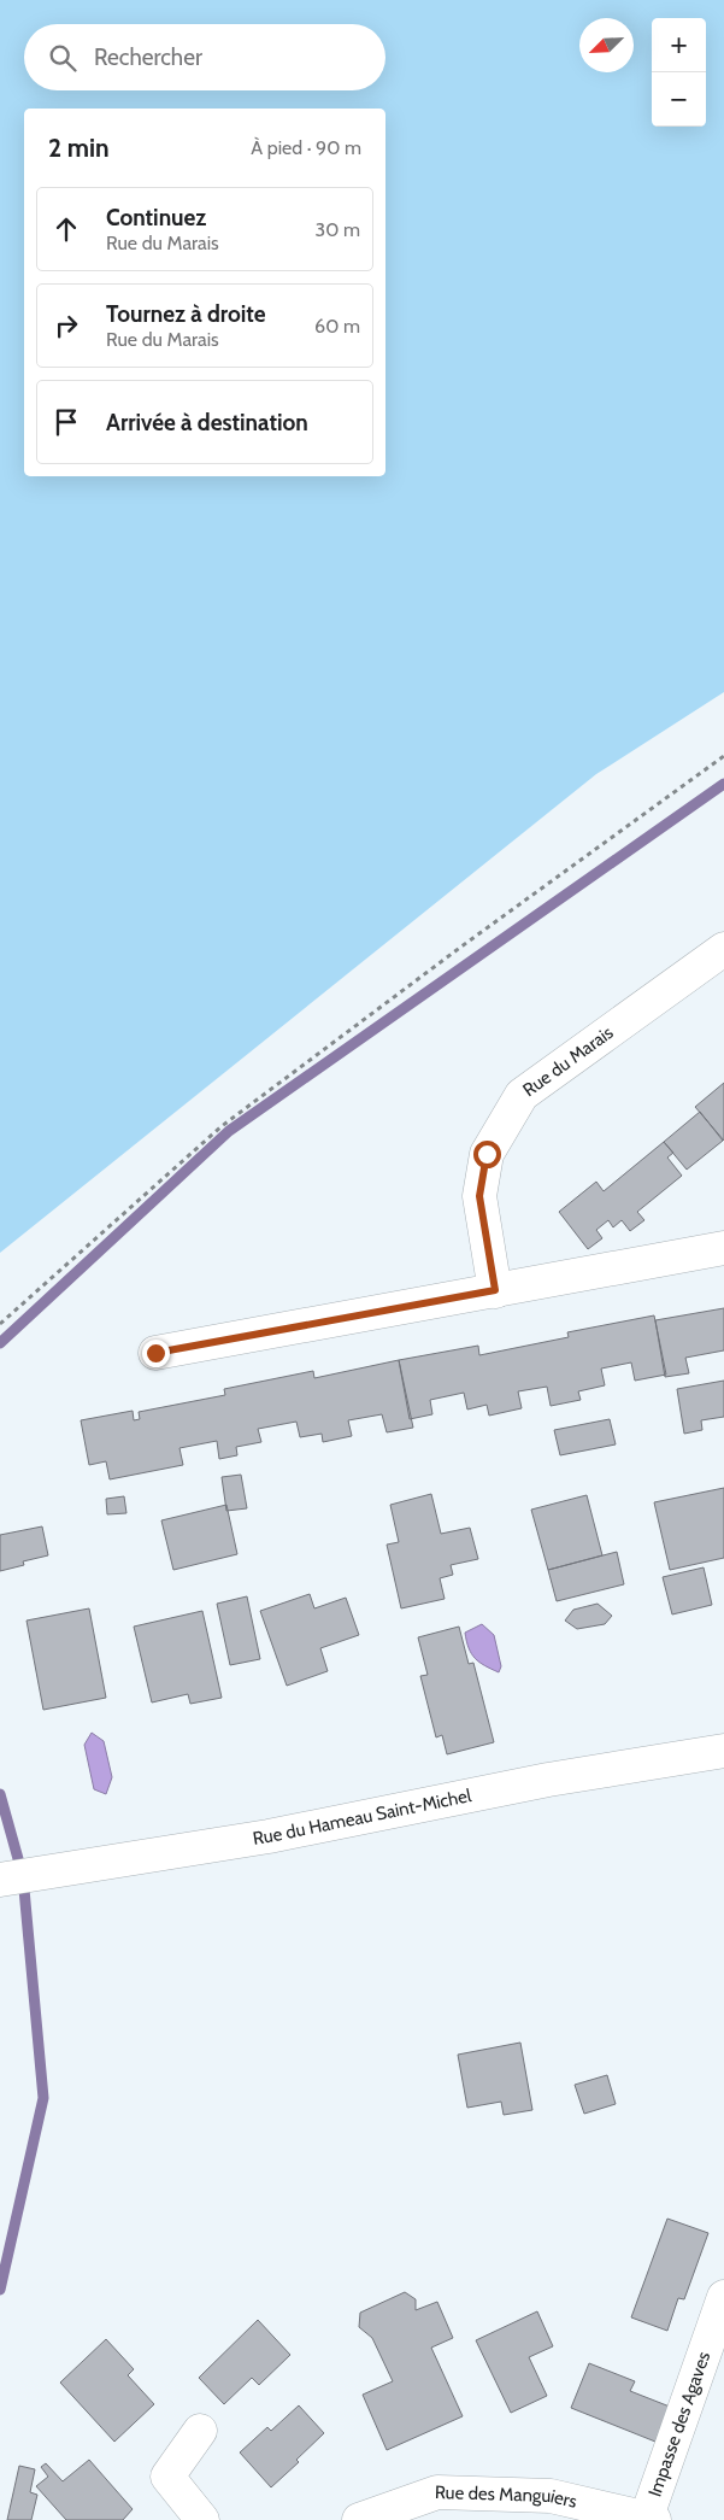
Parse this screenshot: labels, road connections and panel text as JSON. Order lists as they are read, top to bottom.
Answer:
{
  "streets": {
    "street": [
      "Rue du Marais",
      "Rue du Hameau Saint-Michel",
      "Impasse des Agaves",
      "Rue des Manguiers"
    ]
  },
  "crossings": [
    ["Impasse des Agaves", "Rue des Manguiers"]
  ],
  "north": "bottom left",
  "page": {
    "map_buttons": ["+", "−"],
    "search": "Rechercher",
    "heading": ["2 min", "À pied · 90 m"],
    "list": [
      ["Continuez", "Rue du Marais", "30 m"],
      ["Tournez à droite", "Rue du Marais", "60 m"],
      "Arrivée à destination"
    ]
  }
}
